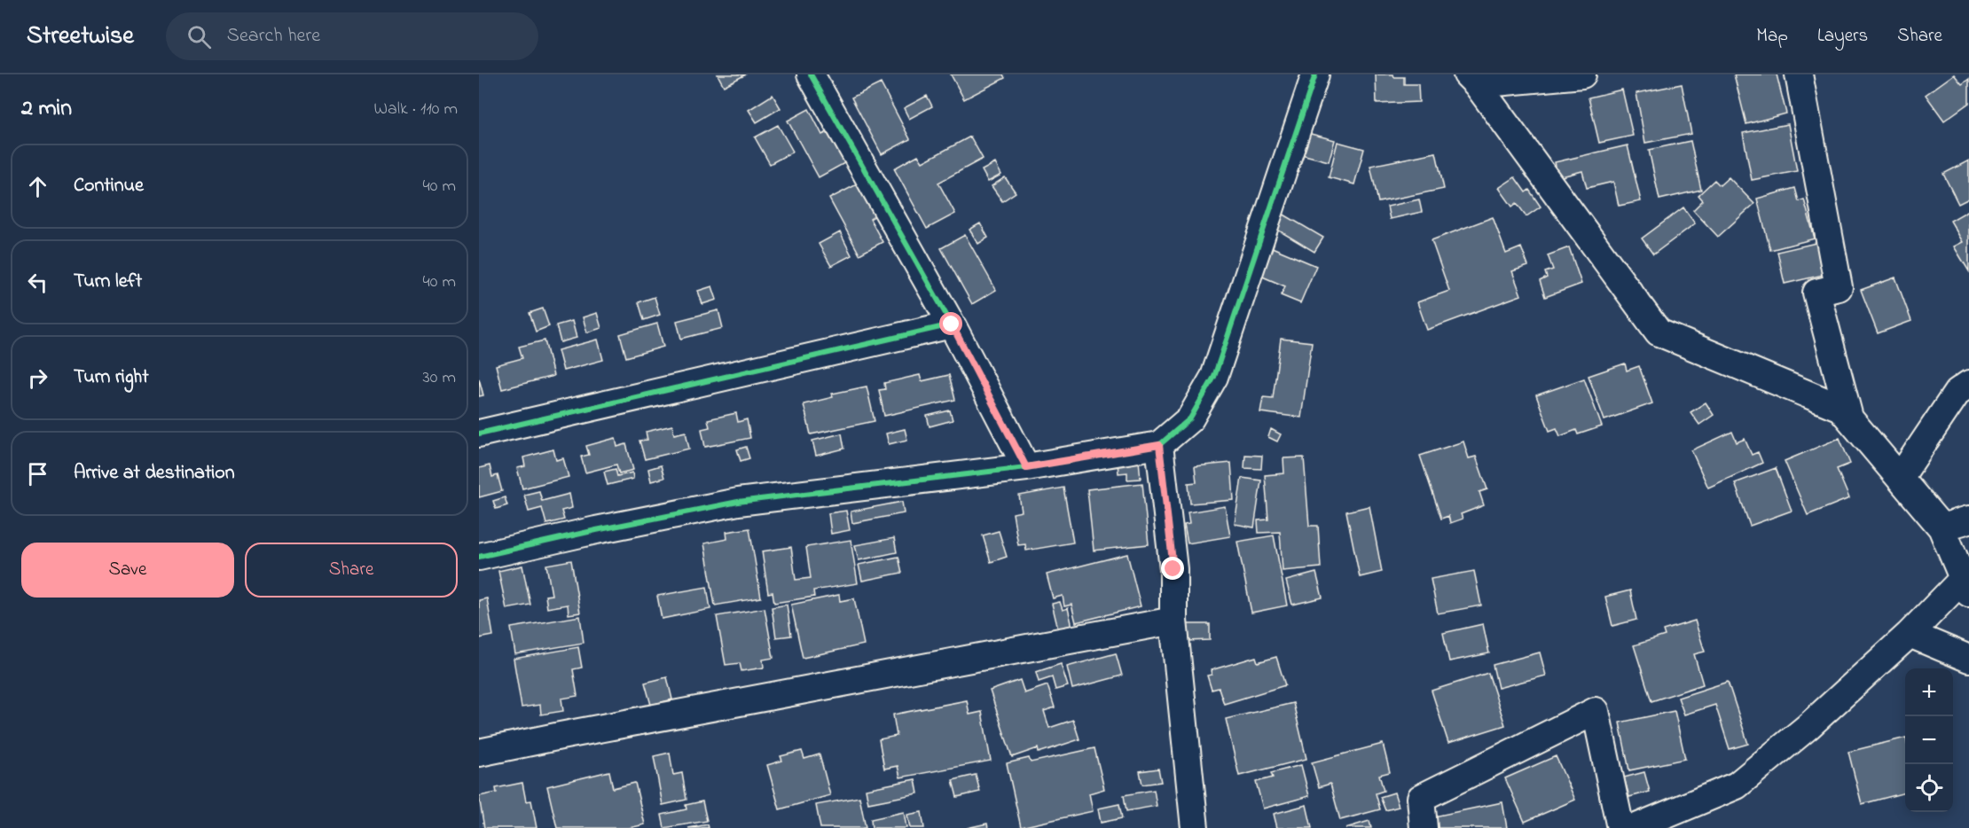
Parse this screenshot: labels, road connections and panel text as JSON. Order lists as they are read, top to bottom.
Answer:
{
  "page": {
    "header": "Streetwise",
    "search": "Search here",
    "nav": ["Map", "Layers", "Share"],
    "heading": ["2 min", "Walk · 110 m"],
    "list": [
      ["Continue", "40 m"],
      ["Turn left", "40 m"],
      ["Turn right", "30 m"],
      "Arrive at destination"
    ],
    "buttons": ["Save", "Share"],
    "map_buttons": ["+", "−"]
  }
}
